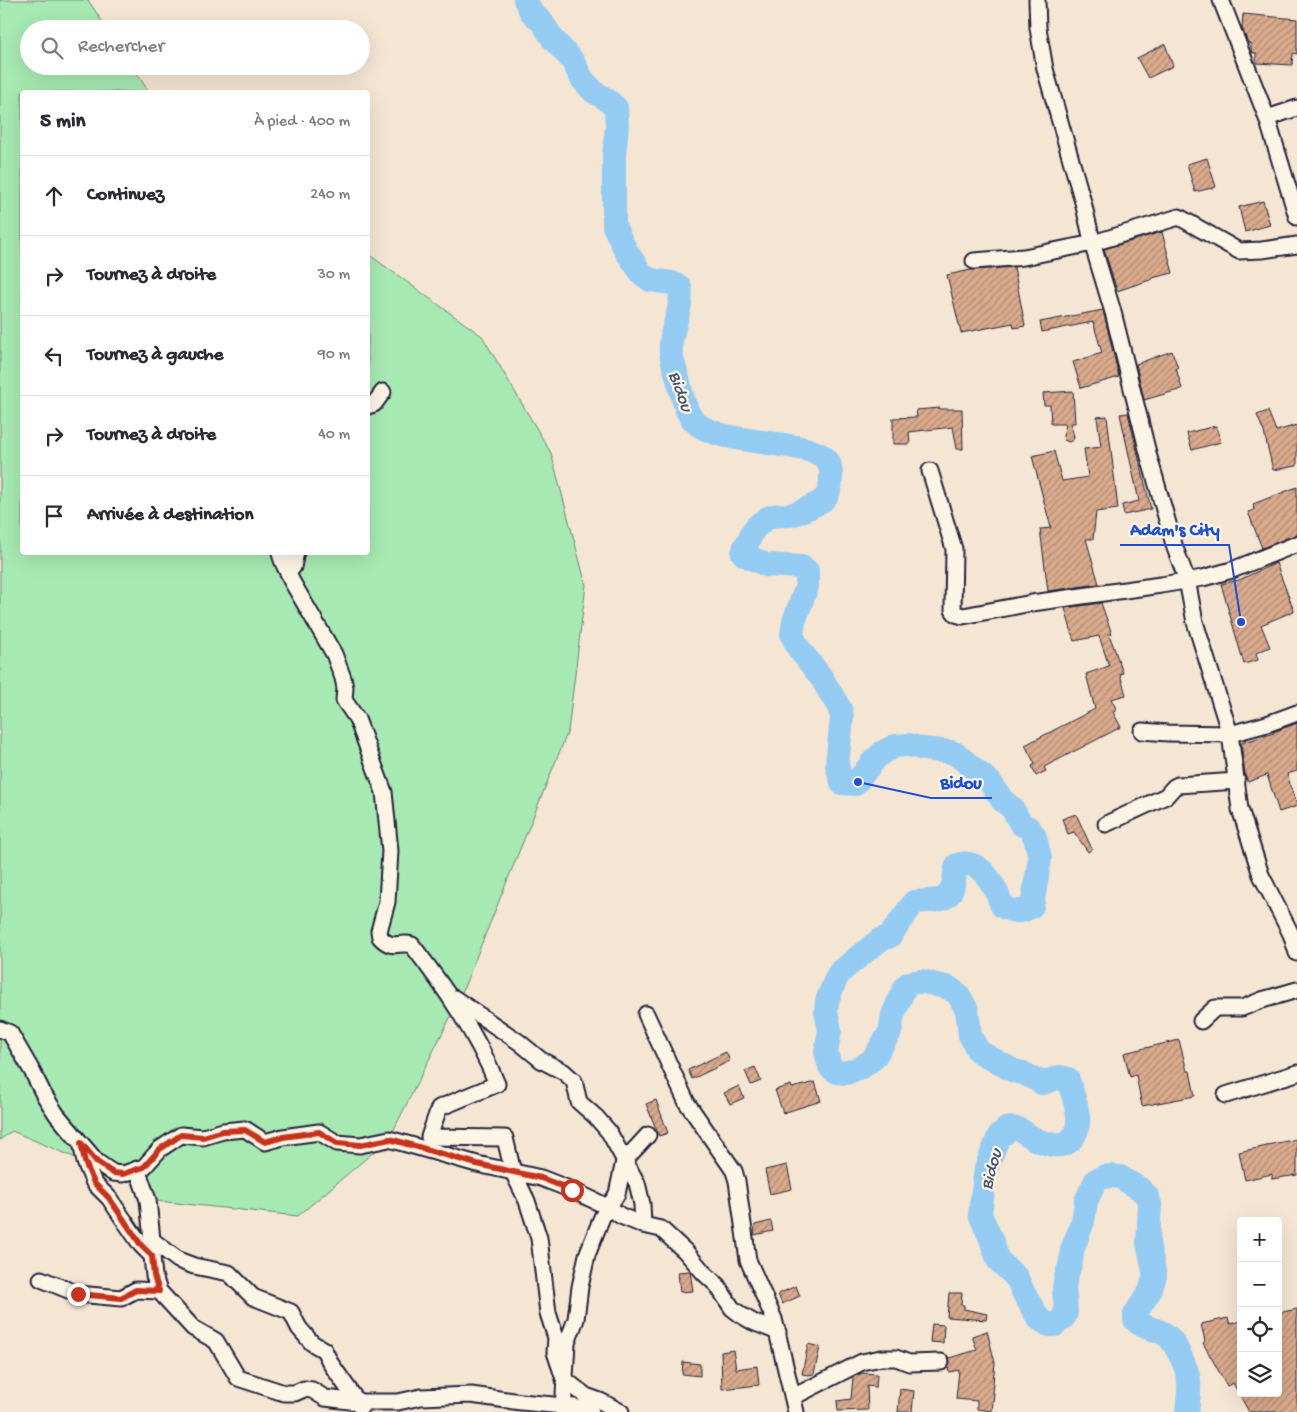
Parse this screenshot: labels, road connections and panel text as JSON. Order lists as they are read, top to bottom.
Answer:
{
  "water": ["Bidou"],
  "places": ["Adam's City", "Bidou"],
  "page": {
    "search": "Rechercher",
    "heading": ["5 min", "À pied · 400 m"],
    "list": [
      ["Continuez", "240 m"],
      ["Tournez à droite", "30 m"],
      ["Tournez à gauche", "90 m"],
      ["Tournez à droite", "40 m"],
      "Arrivée à destination"
    ],
    "map_buttons": ["+", "−"]
  }
}
